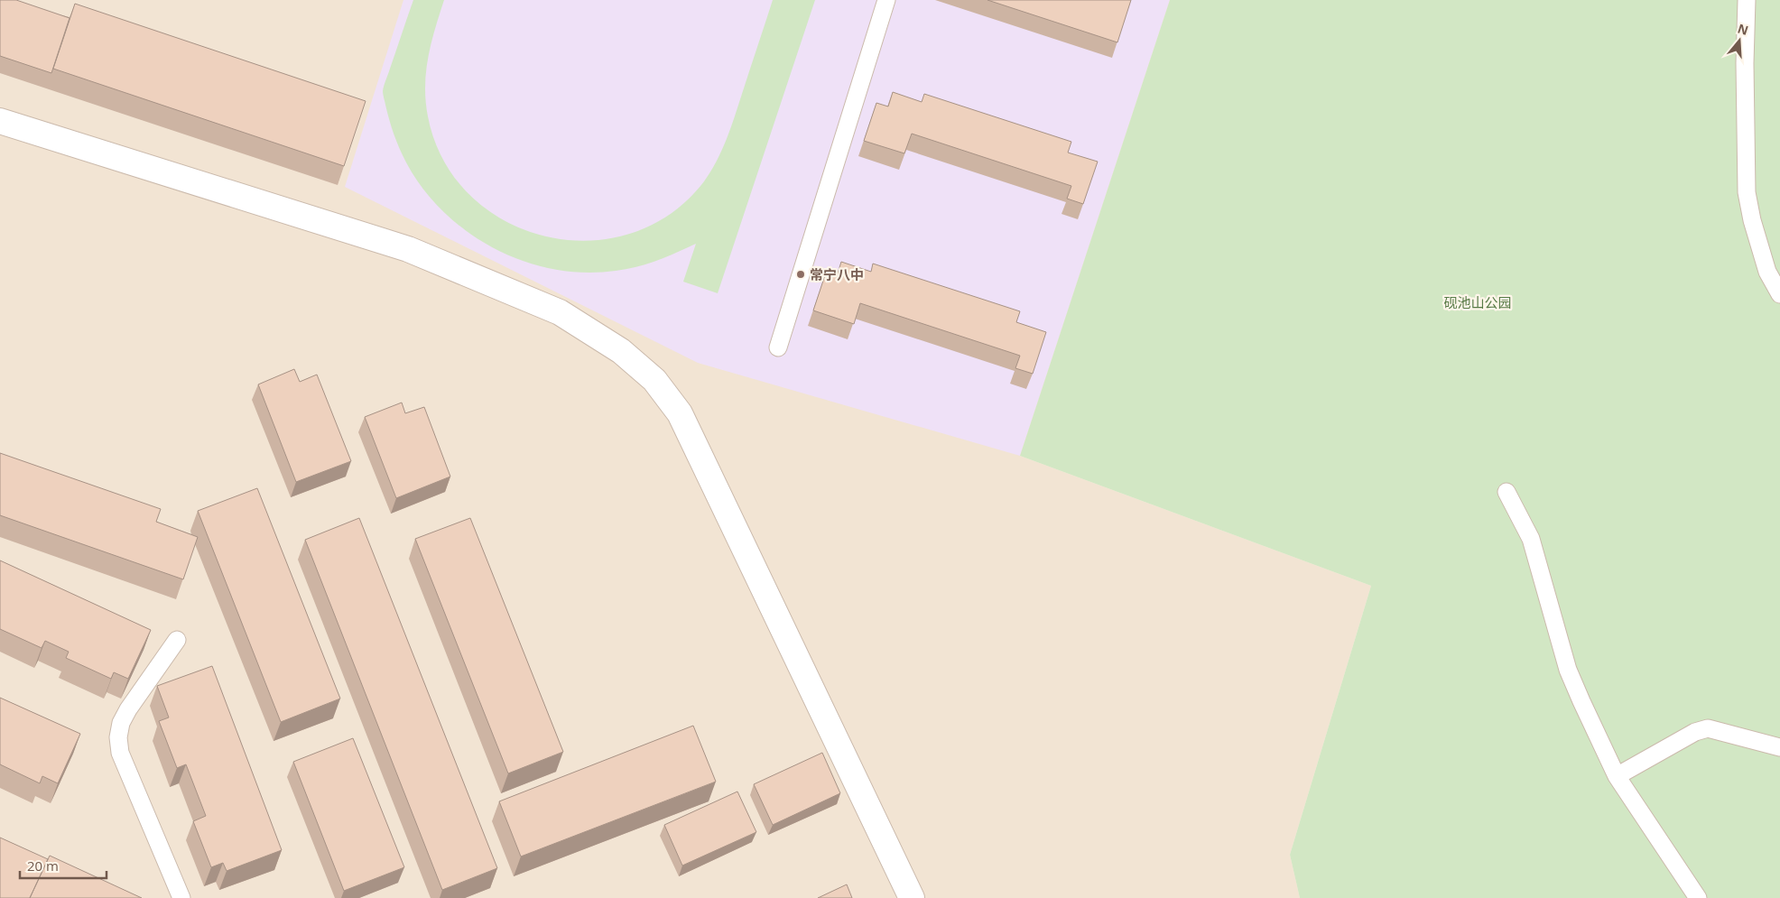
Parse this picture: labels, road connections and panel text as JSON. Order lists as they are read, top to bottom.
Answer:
{
  "parks": ["砚池山公园"],
  "places": ["常宁八中"],
  "scale_bar": "20 m",
  "north": "top"
}
